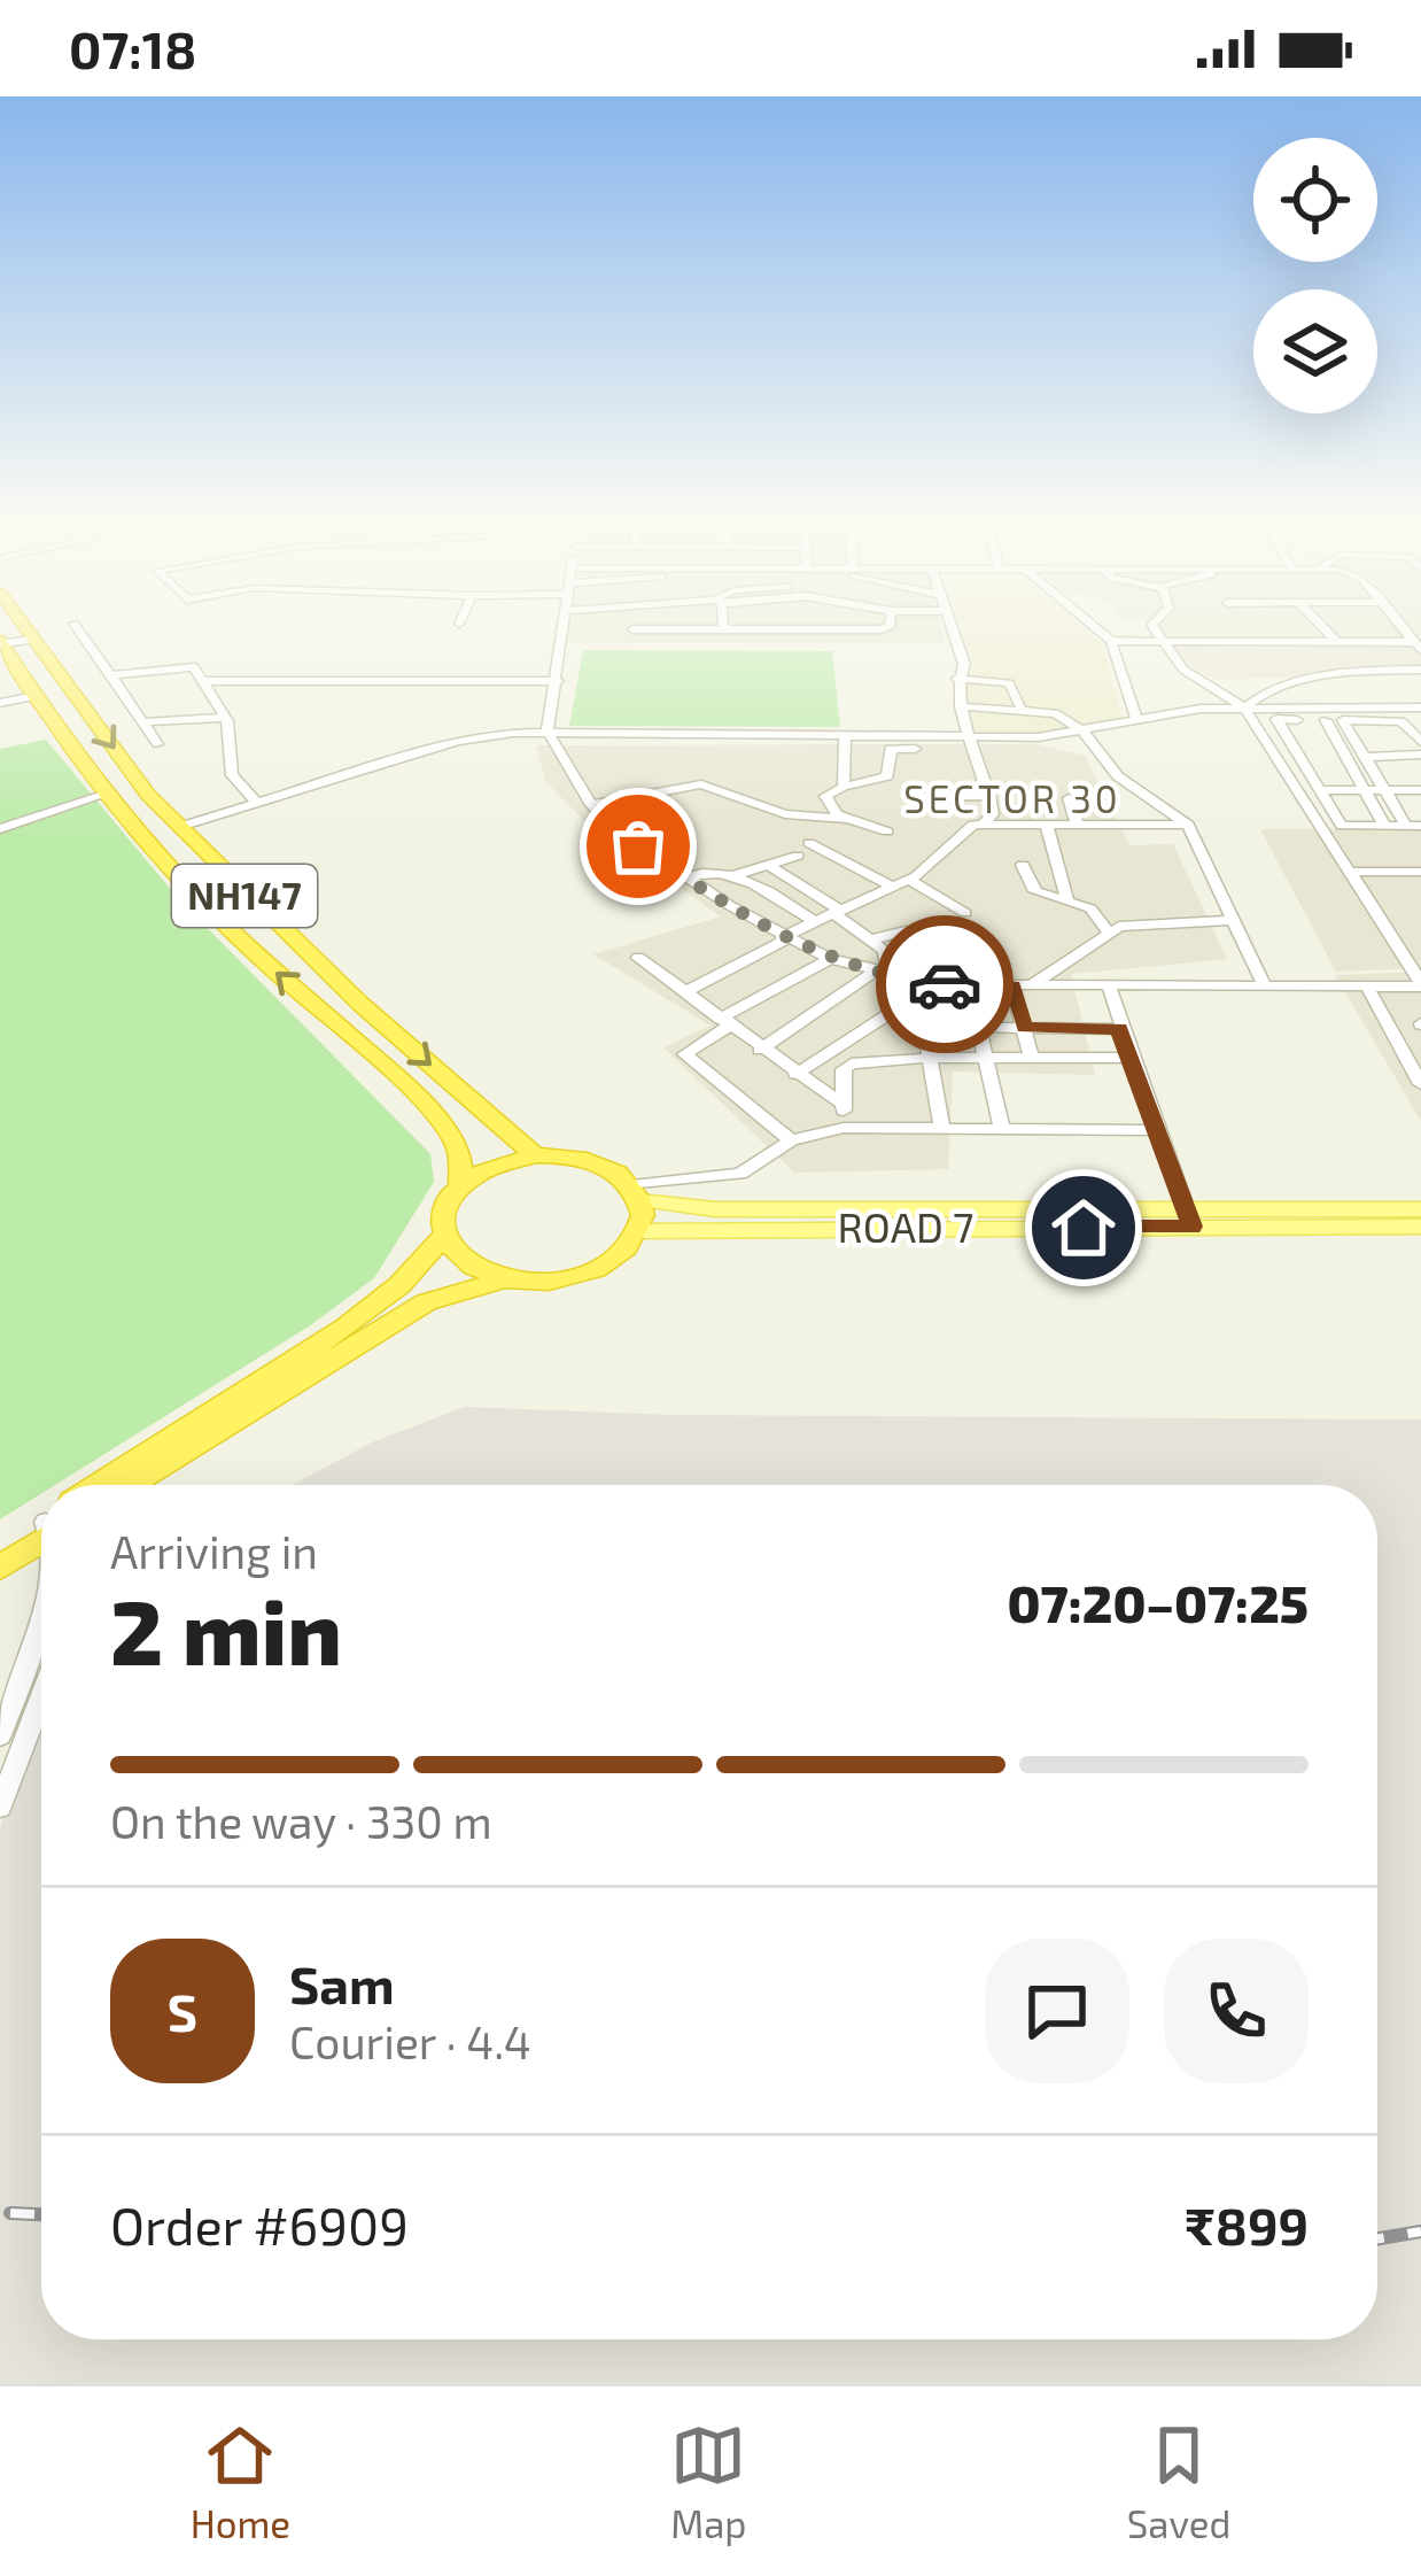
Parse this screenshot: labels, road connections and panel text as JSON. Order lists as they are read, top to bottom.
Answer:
{
  "streets": {
    "highway": ["NH147"],
    "main road": ["ROAD 7"]
  },
  "crossings": [
    ["NH147", "ROAD 7"]
  ],
  "districts": ["SECTOR 30"],
  "page": {
    "status": "07:18",
    "heading": ["2 min", "Arriving in", "07:20–07:25"],
    "panel": [
      "Sam",
      "Courier · 4.4",
      "Order #6909",
      "₹899"
    ],
    "bar": "On the way · 330 m",
    "round": "S",
    "tabs": ["Home", "Map", "Saved"]
  }
}
